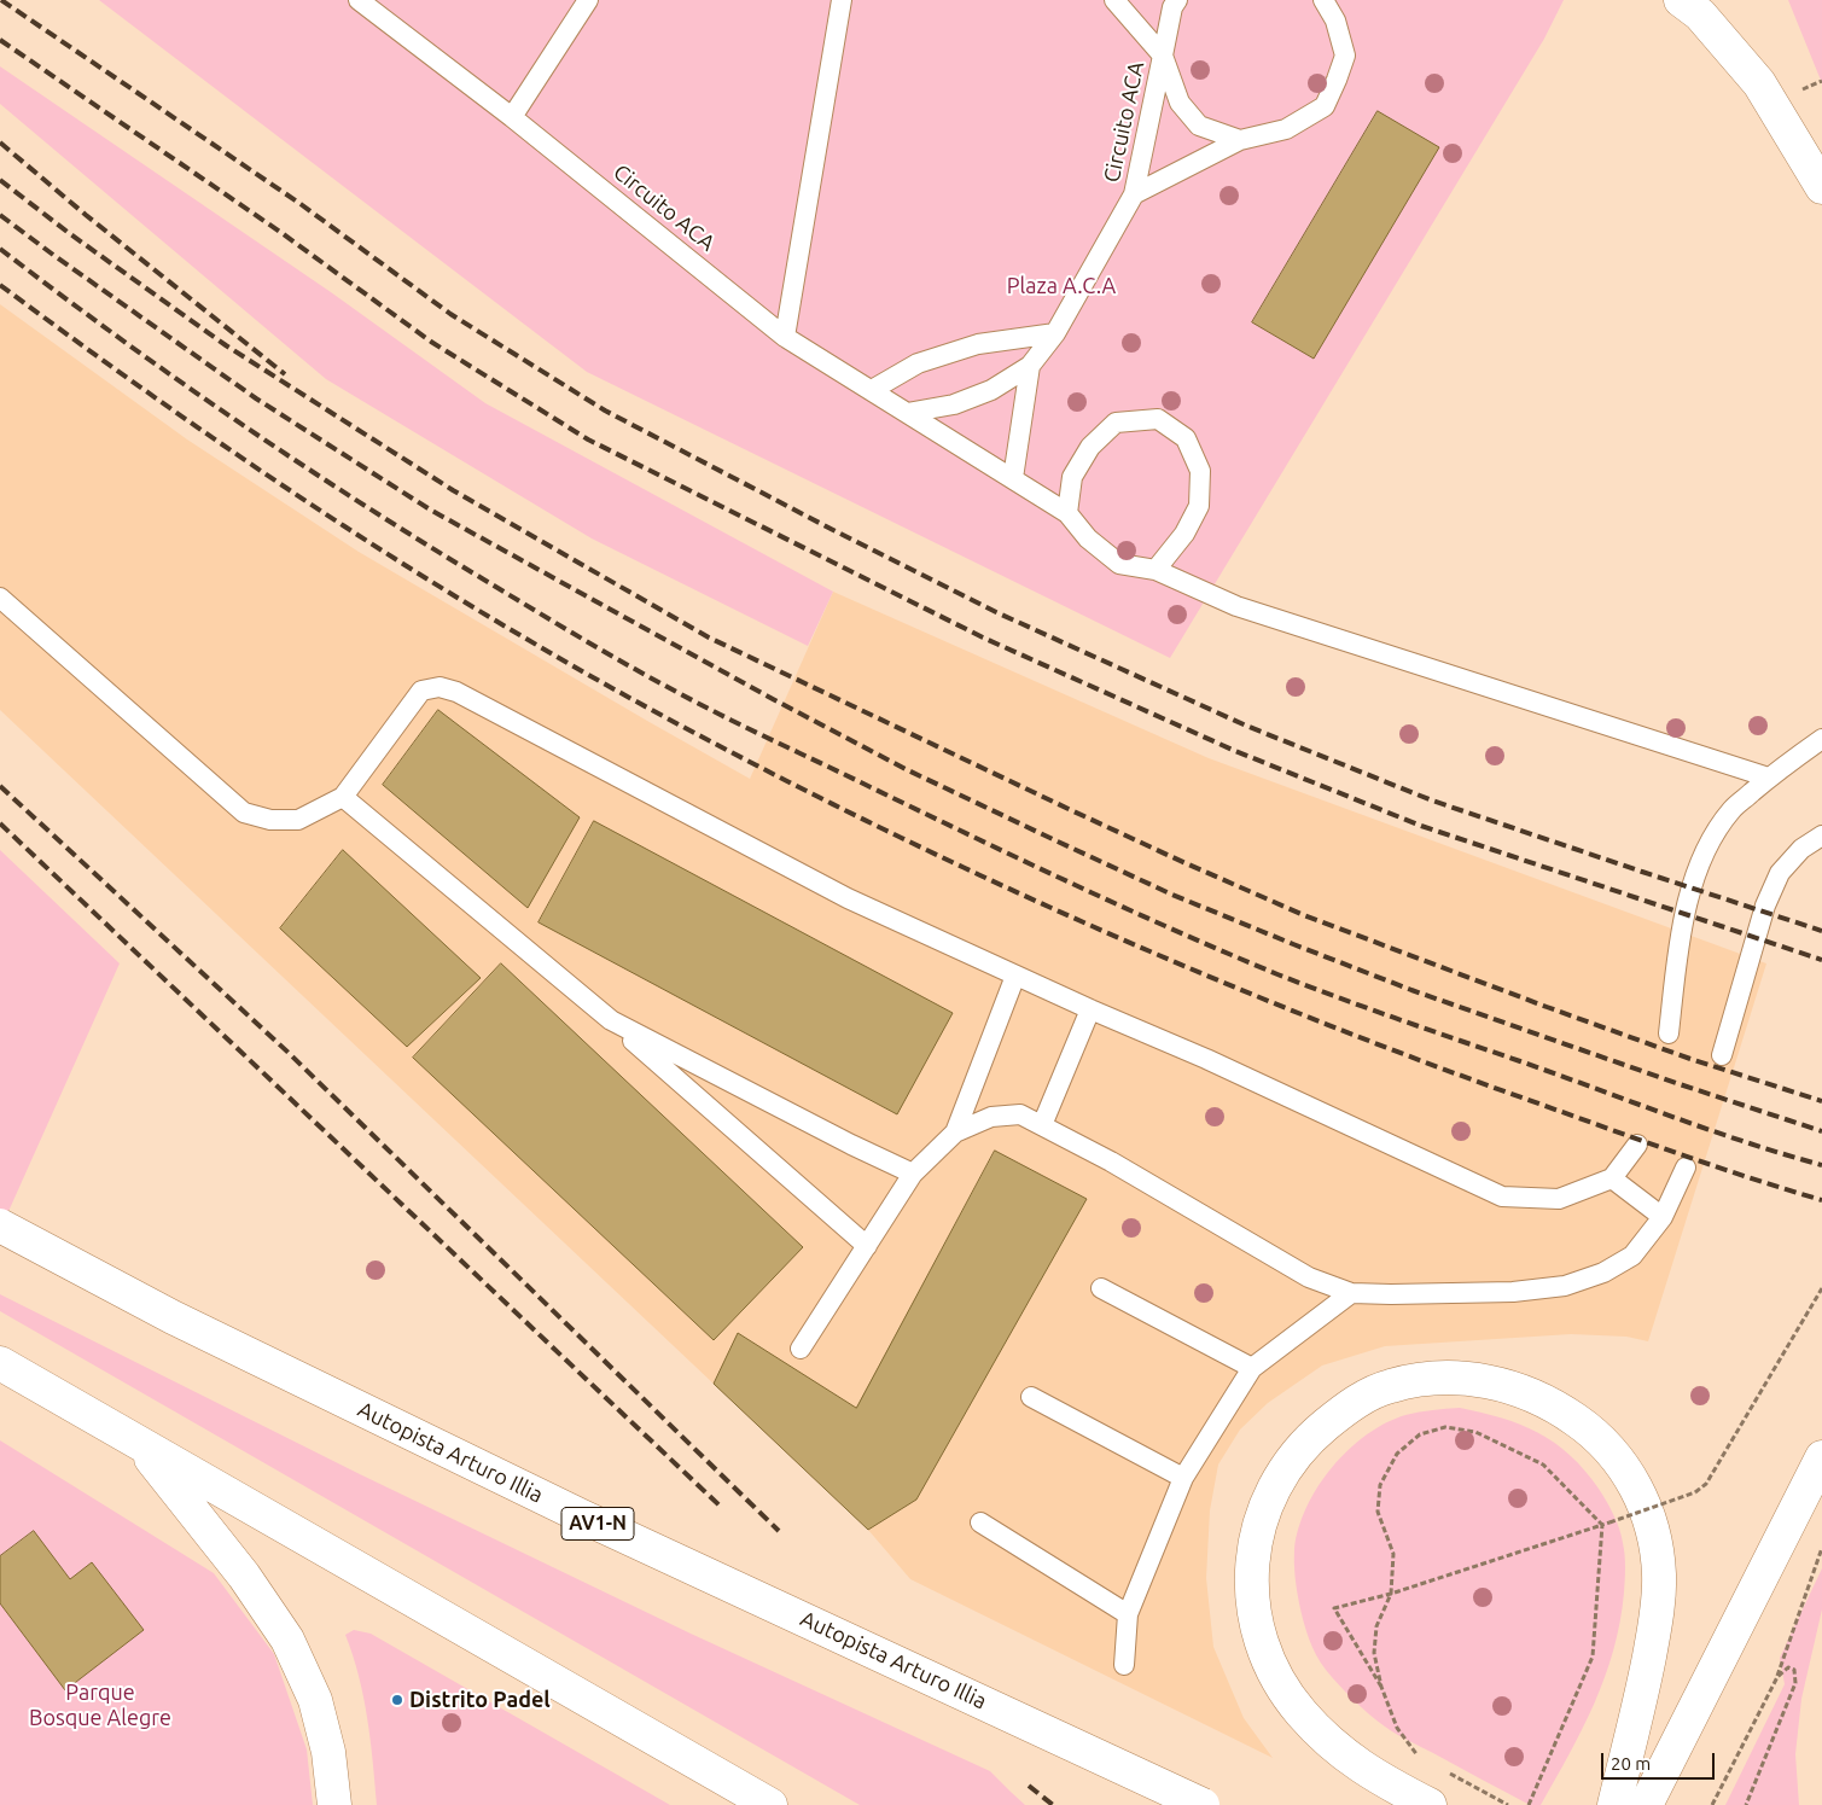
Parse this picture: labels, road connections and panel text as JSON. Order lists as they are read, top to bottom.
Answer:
{
  "streets": {
    "main road": ["Autopista Arturo Illia", "AV1-N"],
    "lane": ["Circuito ACA"]
  },
  "parks": ["Plaza A.C.A", "Parque Bosque Alegre"],
  "places": ["Distrito Padel"],
  "scale_bar": "20 m"
}
